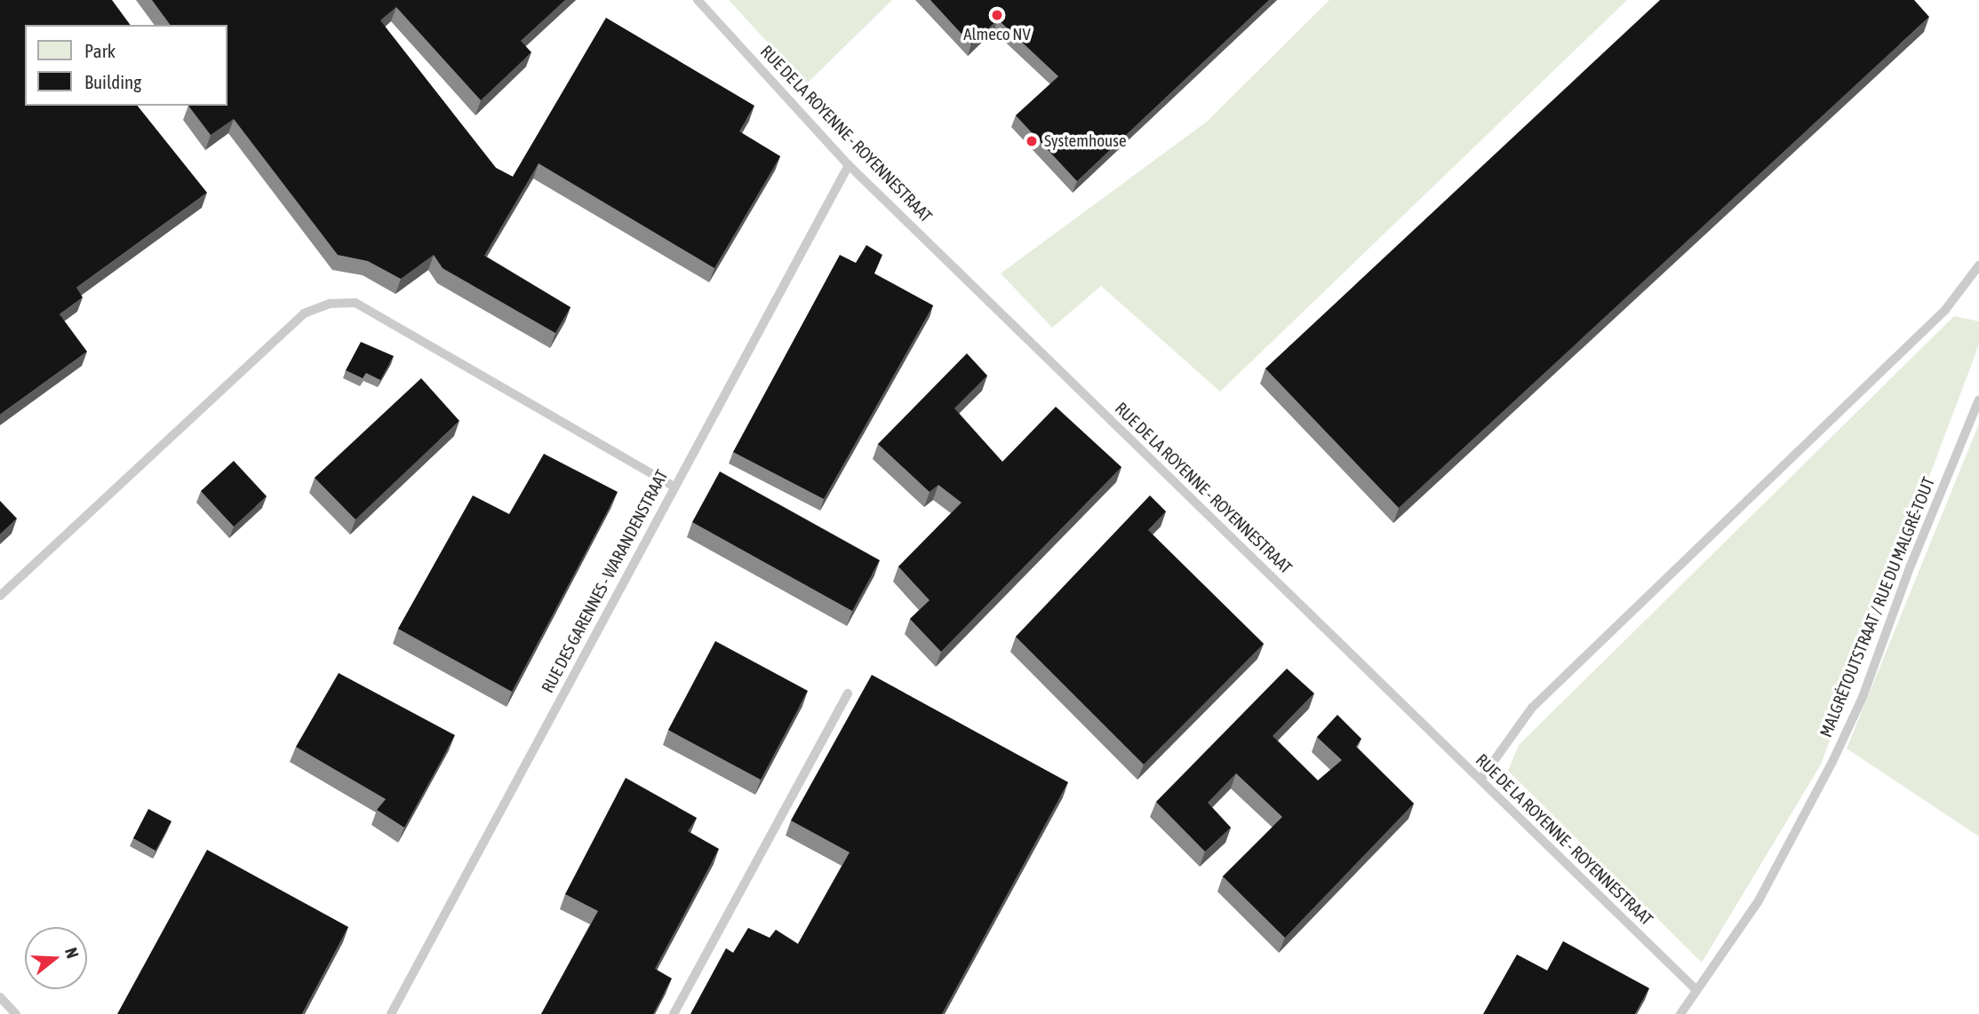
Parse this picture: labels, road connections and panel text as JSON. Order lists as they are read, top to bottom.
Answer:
{
  "streets": {
    "lane": ["RUE DE LA ROYENNE - ROYENNESTRAAT", "RUE DES GARENNES - WARANDENSTRAAT", "MALGRÉTOUTSTRAAT / RUE DU MALGRÉ-TOUT"]
  },
  "crossings": [
    ["RUE DE LA ROYENNE - ROYENNESTRAAT", "RUE DES GARENNES - WARANDENSTRAAT"],
    ["RUE DE LA ROYENNE - ROYENNESTRAAT", "MALGRÉTOUTSTRAAT / RUE DU MALGRÉ-TOUT"]
  ],
  "places": ["Almeco NV", "Systemhouse"],
  "legend": ["Park", "Building"],
  "north": "right"
}
